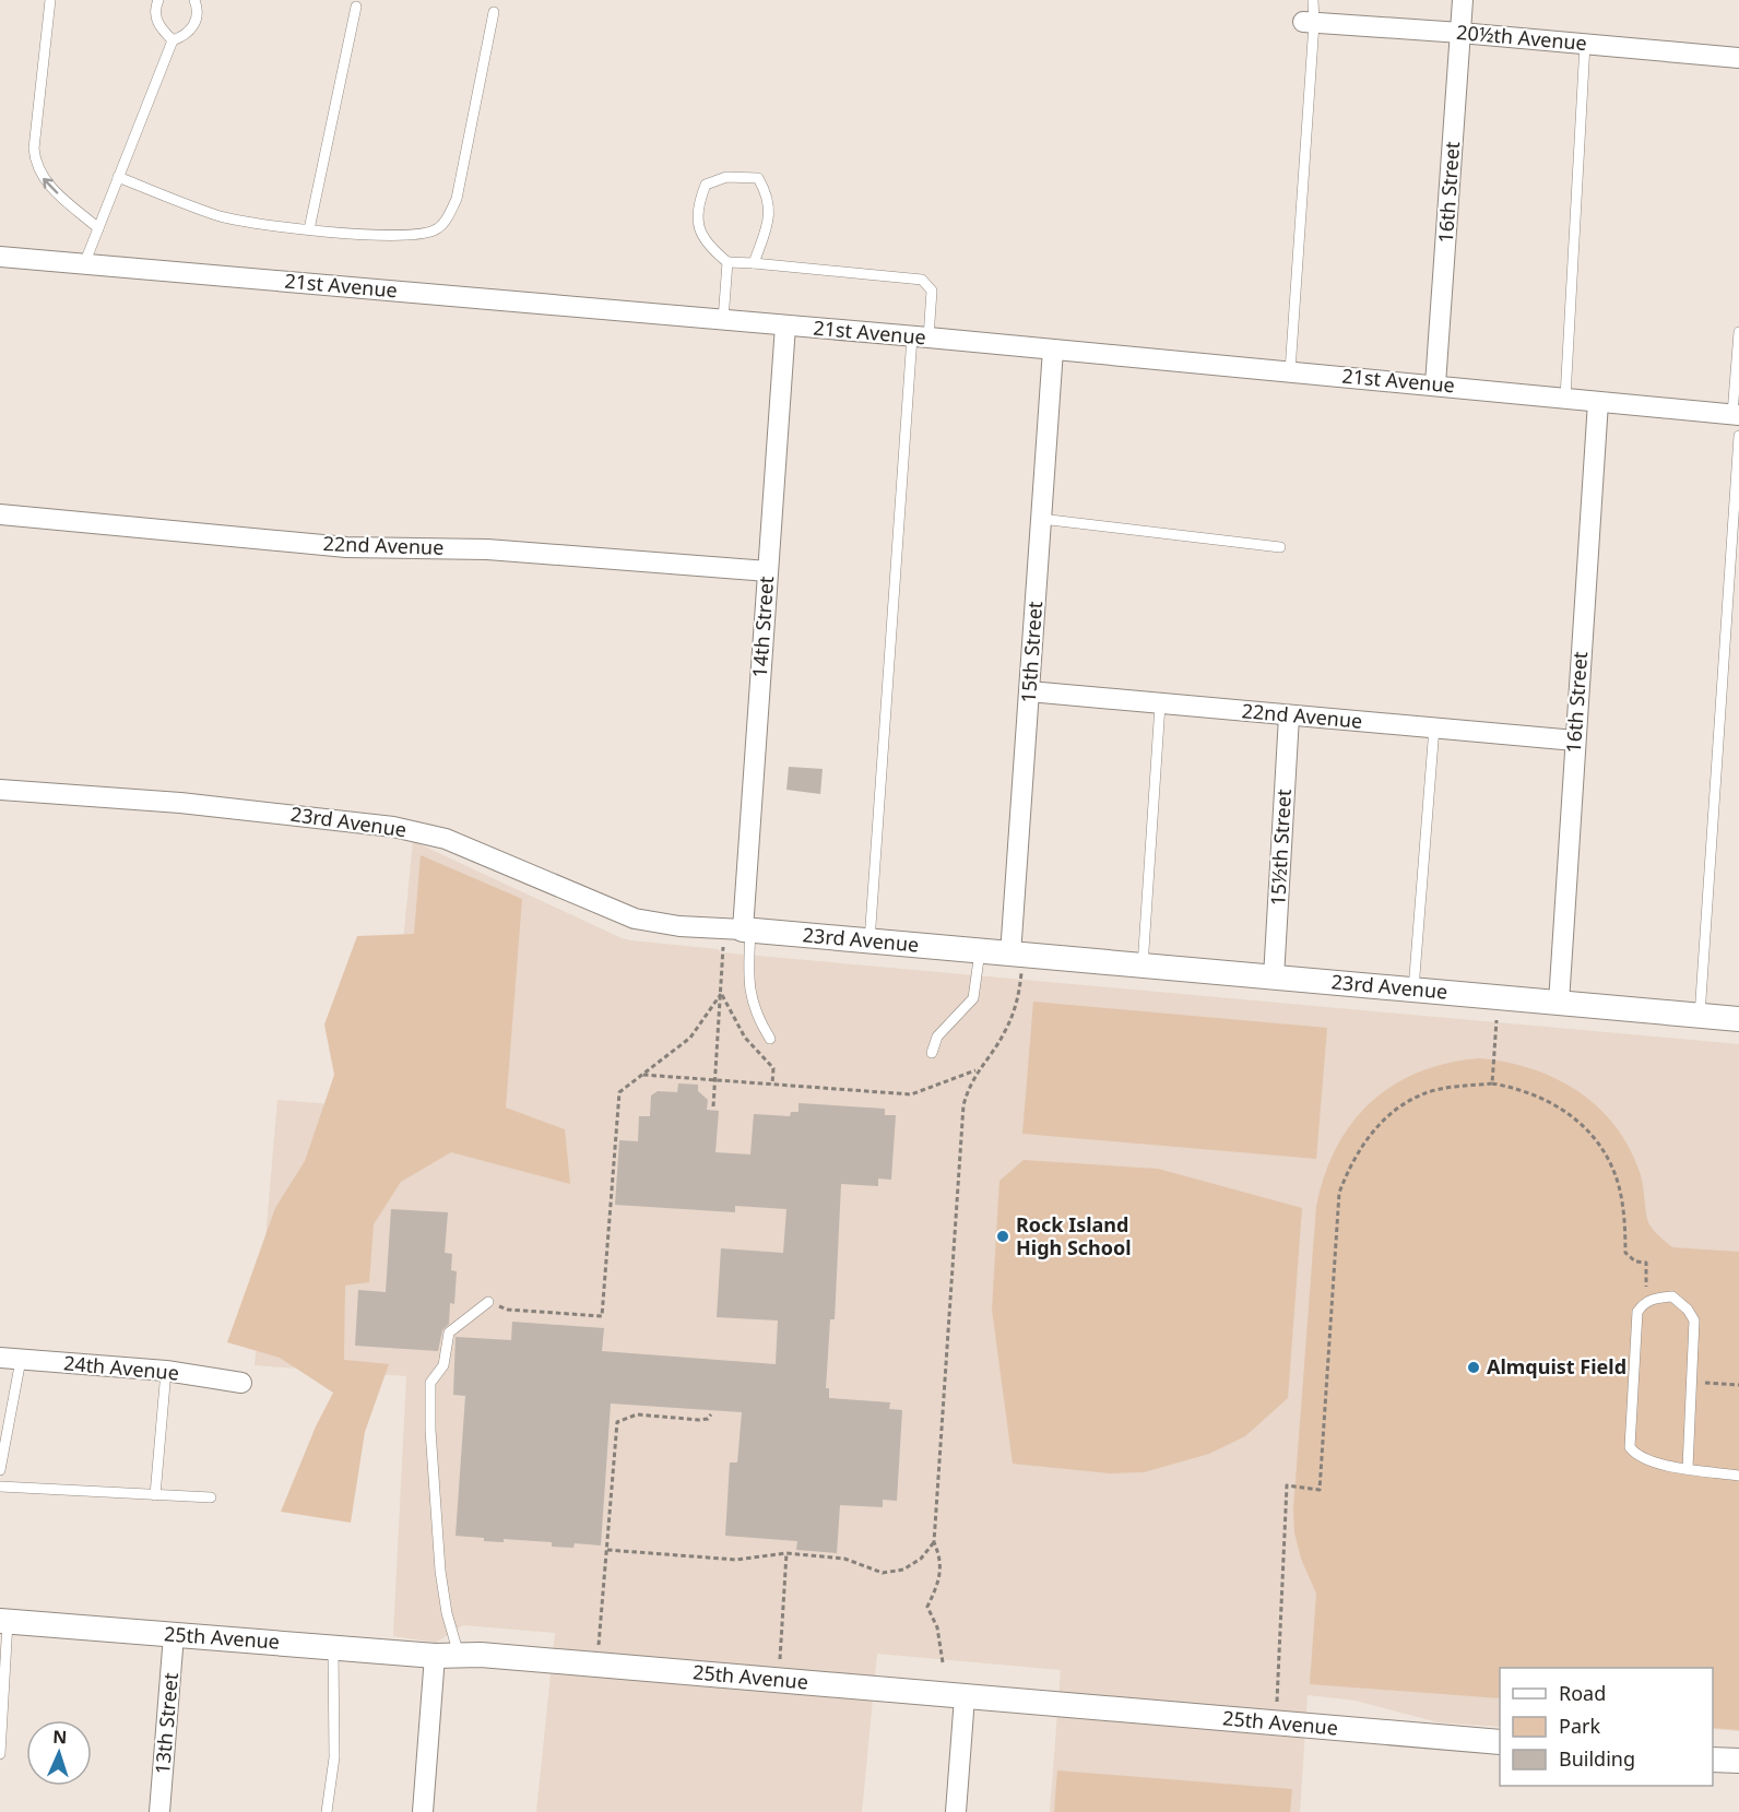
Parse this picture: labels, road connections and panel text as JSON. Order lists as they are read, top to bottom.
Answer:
{
  "streets": {
    "street": [
      "20½th Avenue",
      "16th Street",
      "21st Avenue",
      "22nd Avenue",
      "14th Street",
      "15th Street",
      "23rd Avenue",
      "15½th Street",
      "24th Avenue",
      "25th Avenue",
      "13th Street"
    ]
  },
  "crossings": [
    ["20½th Avenue", "16th Street"],
    ["16th Street", "21st Avenue"],
    ["16th Street", "22nd Avenue"],
    ["16th Street", "23rd Avenue"],
    ["21st Avenue", "14th Street"],
    ["21st Avenue", "15th Street"],
    ["22nd Avenue", "14th Street"],
    ["22nd Avenue", "15th Street"],
    ["22nd Avenue", "15½th Street"],
    ["14th Street", "23rd Avenue"],
    ["15th Street", "23rd Avenue"],
    ["23rd Avenue", "15½th Street"],
    ["25th Avenue", "13th Street"]
  ],
  "places": ["Rock Island High School", "Almquist Field"],
  "legend": ["Road", "Park", "Building"],
  "north": "top"
}
